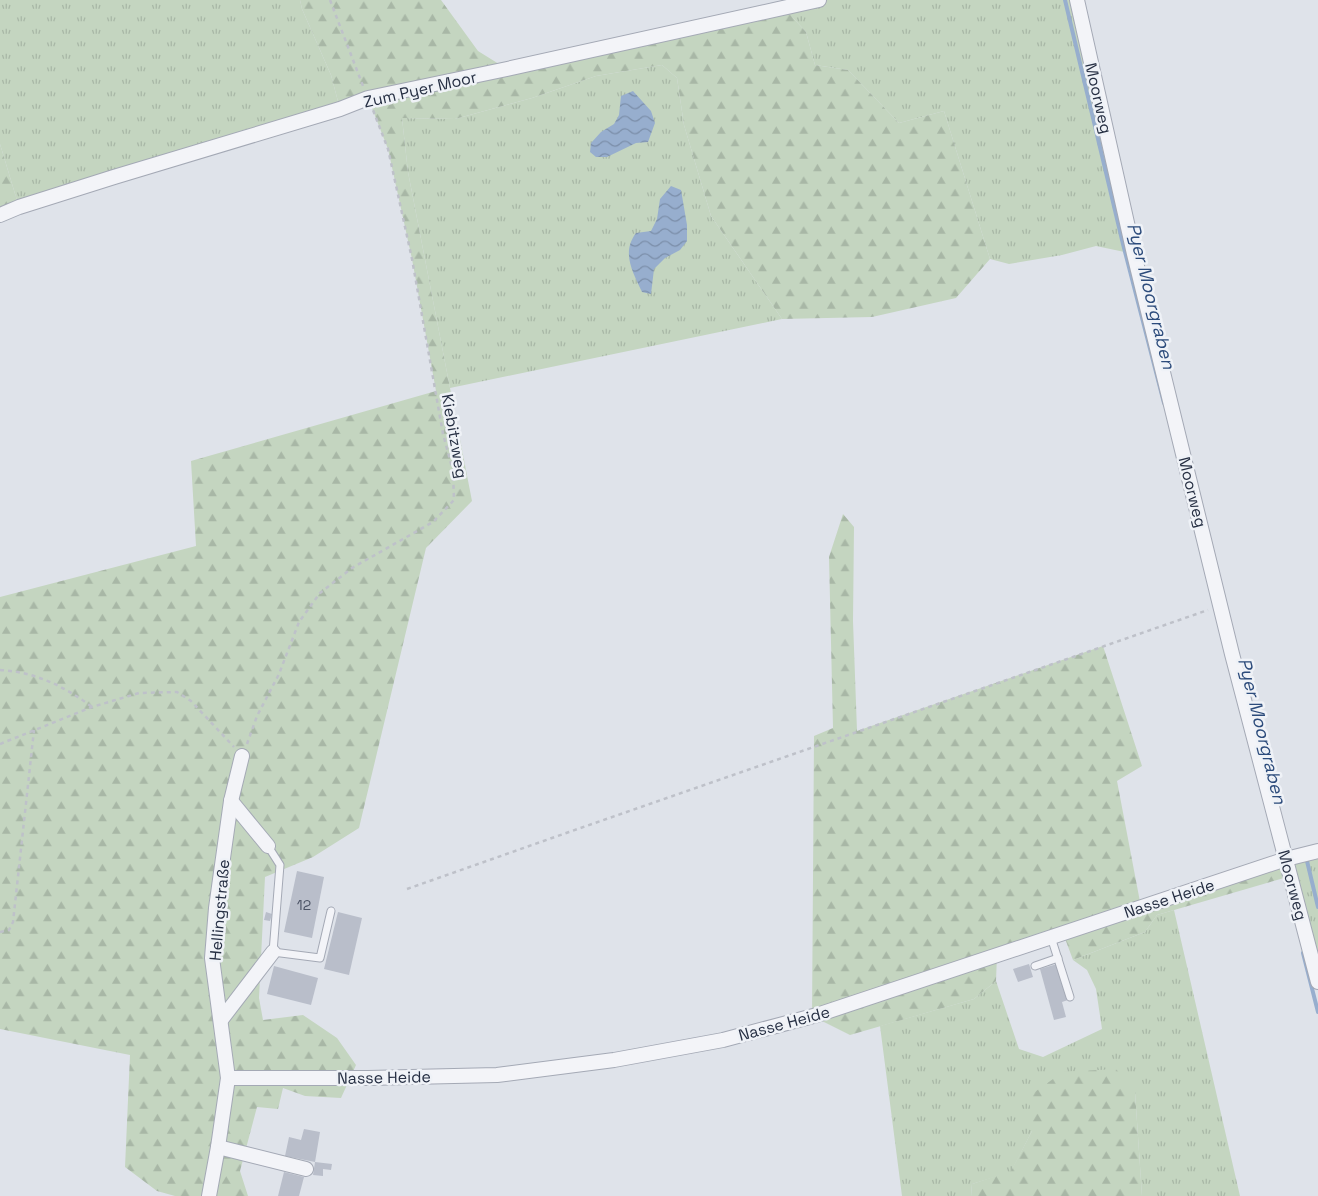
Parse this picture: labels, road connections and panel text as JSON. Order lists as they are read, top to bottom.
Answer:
{
  "streets": {
    "street": [
      "Zum Pyer Moor",
      "Moorweg",
      "Nasse Heide",
      "Hellingstraße"
    ],
    "path": ["Kiebitzweg"]
  },
  "crossings": [
    ["Zum Pyer Moor", "Kiebitzweg"],
    ["Moorweg", "Nasse Heide"],
    ["Kiebitzweg", "Hellingstraße"],
    ["Nasse Heide", "Hellingstraße"]
  ],
  "water": ["Pyer Moorgraben"],
  "house_numbers": ["12"]
}
